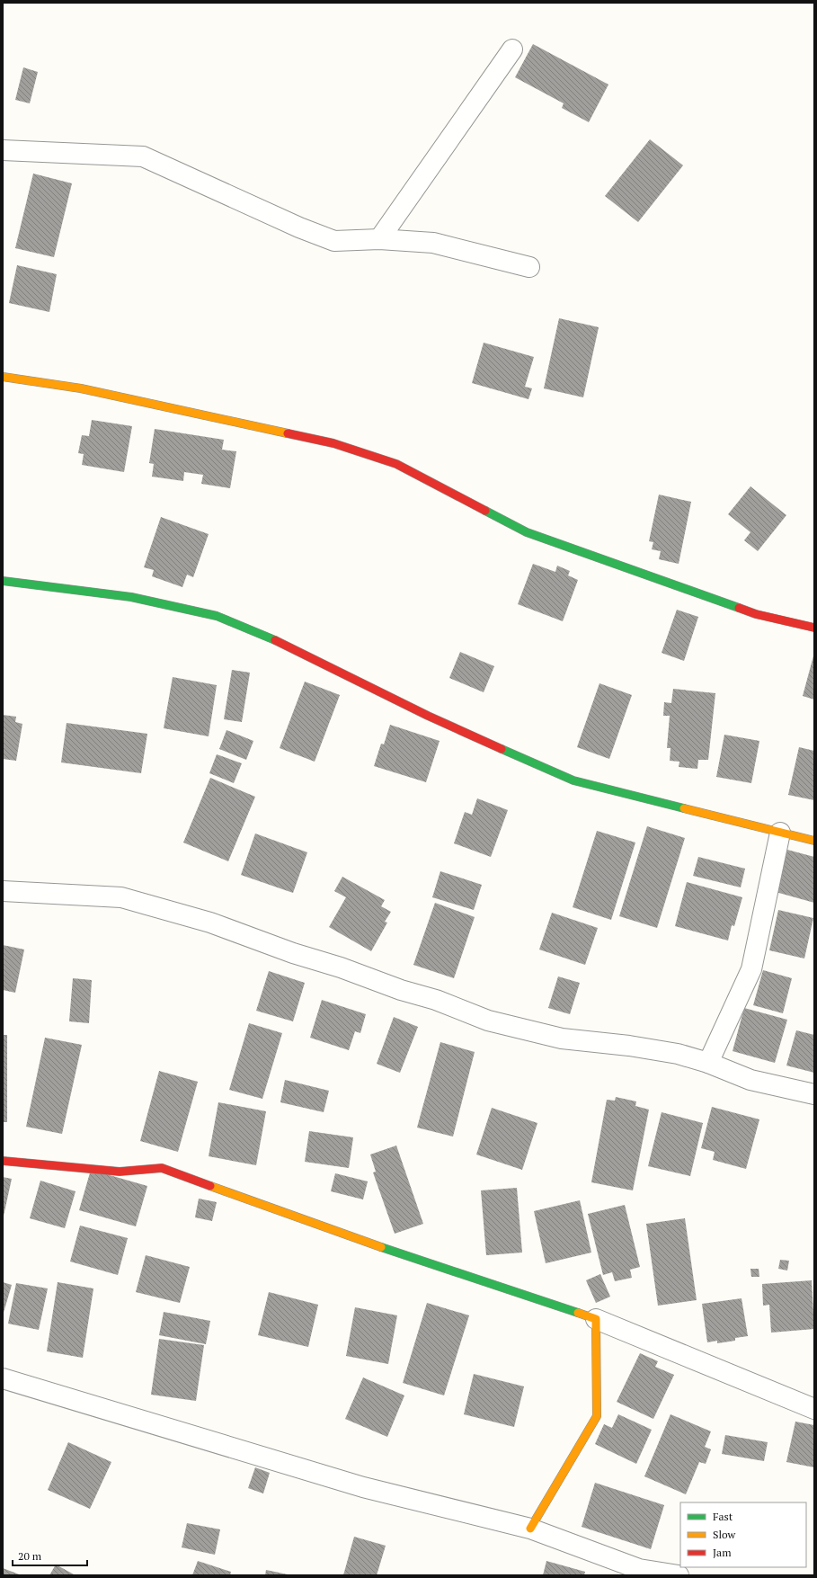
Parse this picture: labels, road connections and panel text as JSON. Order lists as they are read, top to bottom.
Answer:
{
  "legend": ["Fast", "Slow", "Jam"],
  "scale_bar": "20 m"
}
